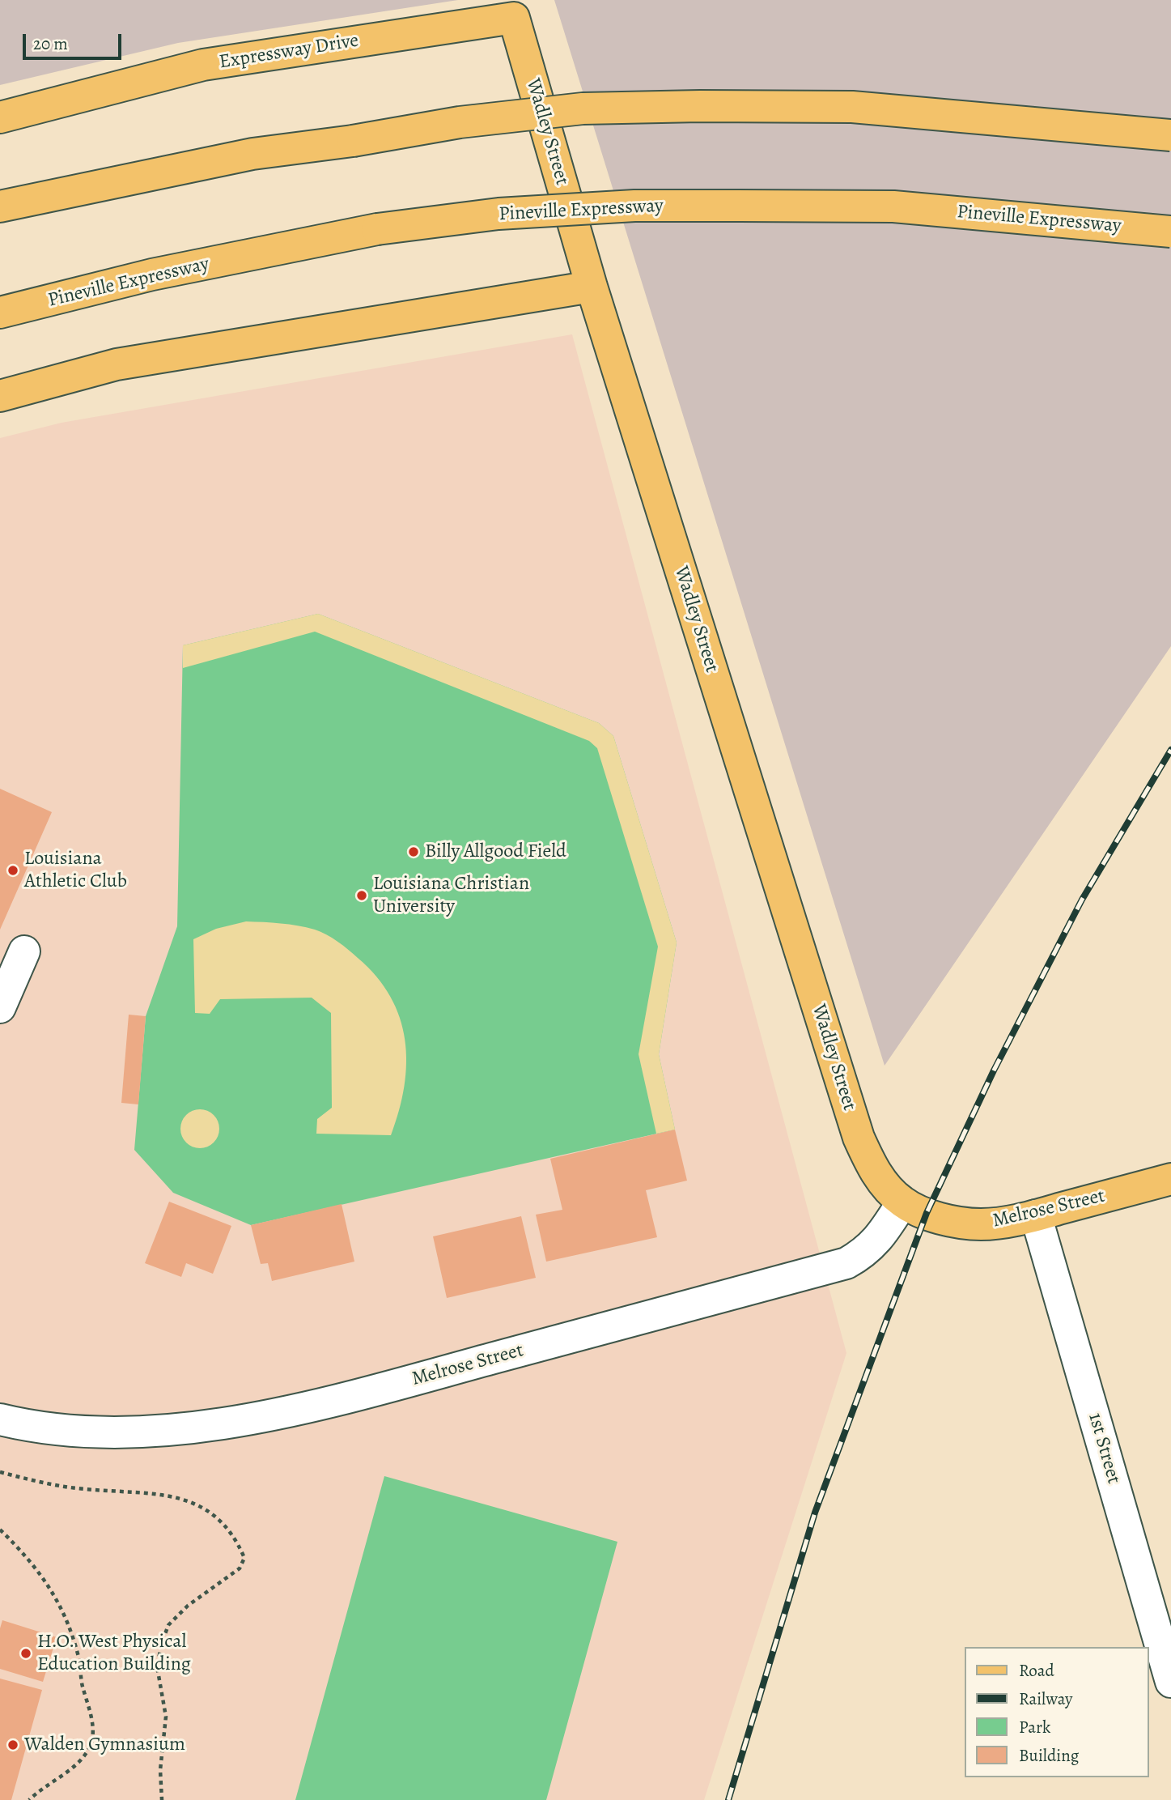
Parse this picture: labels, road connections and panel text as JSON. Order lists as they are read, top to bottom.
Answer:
{
  "streets": {
    "main road": [
      "Expressway Drive",
      "Wadley Street",
      "Pineville Expressway",
      "Melrose Street"
    ],
    "street": ["1st Street"]
  },
  "crossings": [
    ["Expressway Drive", "Wadley Street"],
    ["Wadley Street", "Melrose Street"],
    ["Melrose Street", "1st Street"]
  ],
  "places": [
    "Billy Allgood Field",
    "Louisiana Athletic Club",
    "Louisiana Christian University",
    "H.O. West Physical Education Building",
    "Walden Gymnasium"
  ],
  "legend": [
    "Road",
    "Railway",
    "Park",
    "Building"
  ],
  "scale_bar": "20 m"
}
